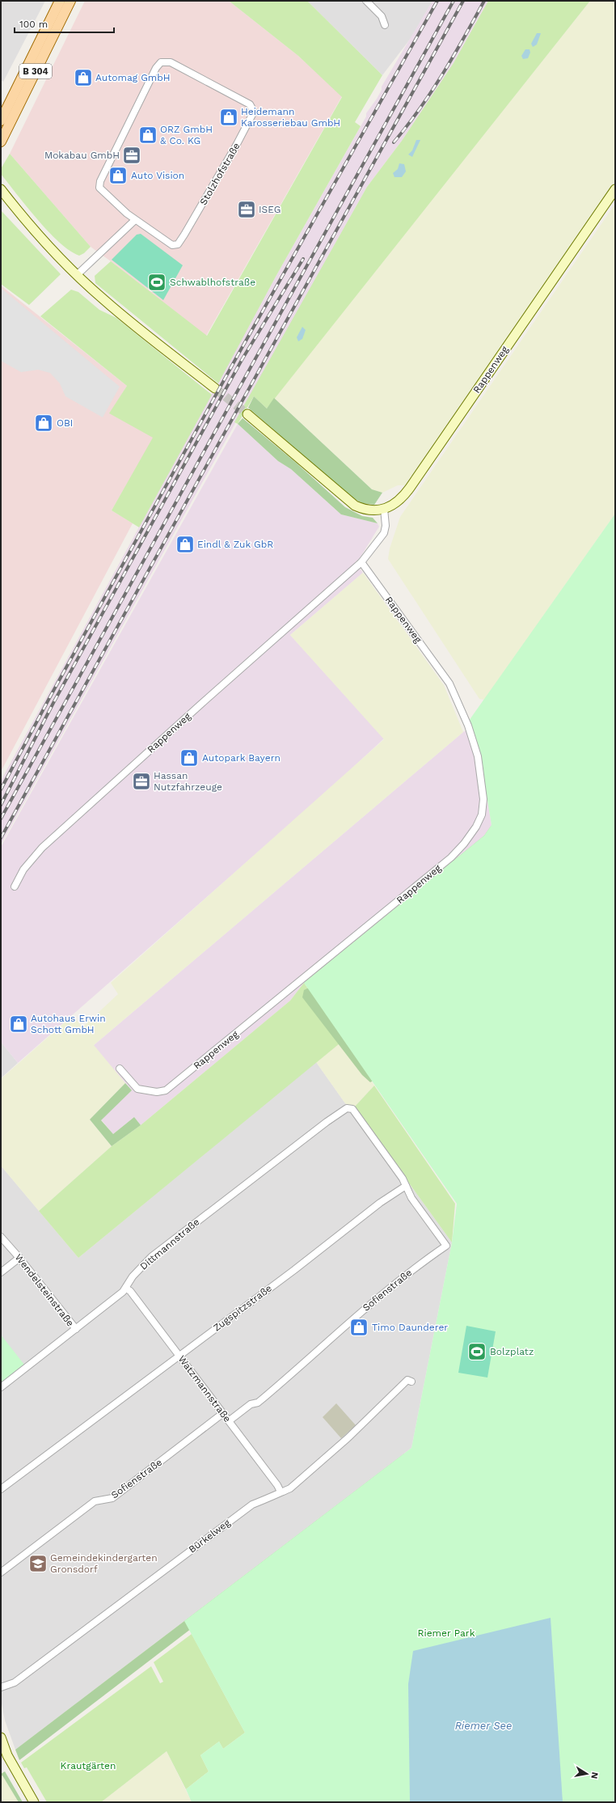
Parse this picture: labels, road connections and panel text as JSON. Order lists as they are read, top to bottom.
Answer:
{
  "streets": {
    "main road": ["B 304"],
    "street": [
      "Stolzhofstraße",
      "Rappenweg",
      "Dittmannstraße",
      "Wendelsteinstraße",
      "Sofienstraße",
      "Zugspitzstraße",
      "Watzmannstraße",
      "Bürkelweg"
    ]
  },
  "crossings": [
    ["Dittmannstraße", "Wendelsteinstraße"],
    ["Dittmannstraße", "Sofienstraße"],
    ["Dittmannstraße", "Zugspitzstraße"],
    ["Dittmannstraße", "Watzmannstraße"],
    ["Sofienstraße", "Zugspitzstraße"],
    ["Sofienstraße", "Watzmannstraße"],
    ["Zugspitzstraße", "Watzmannstraße"],
    ["Watzmannstraße", "Bürkelweg"]
  ],
  "water": ["Riemer See"],
  "parks": ["Riemer Park", "Krautgärten"],
  "places": {
    "shop": [
      "Automag GmbH",
      "Heidemann Karosseriebau GmbH",
      "ORZ GmbH & Co. KG",
      "Auto Vision",
      "OBI",
      "Eindl & Zuk GbR",
      "Autopark Bayern",
      "Autohaus Erwin Schott GmbH",
      "Timo Daunderer"
    ],
    "office": ["Mokabau GmbH", "ISEG", "Hassan Nutzfahrzeuge"],
    "sports": ["Schwablhofstraße", "Bolzplatz"],
    "school or university": ["Gemeindekindergarten Gronsdorf"]
  },
  "scale_bar": "100 m",
  "north": "right"
}
